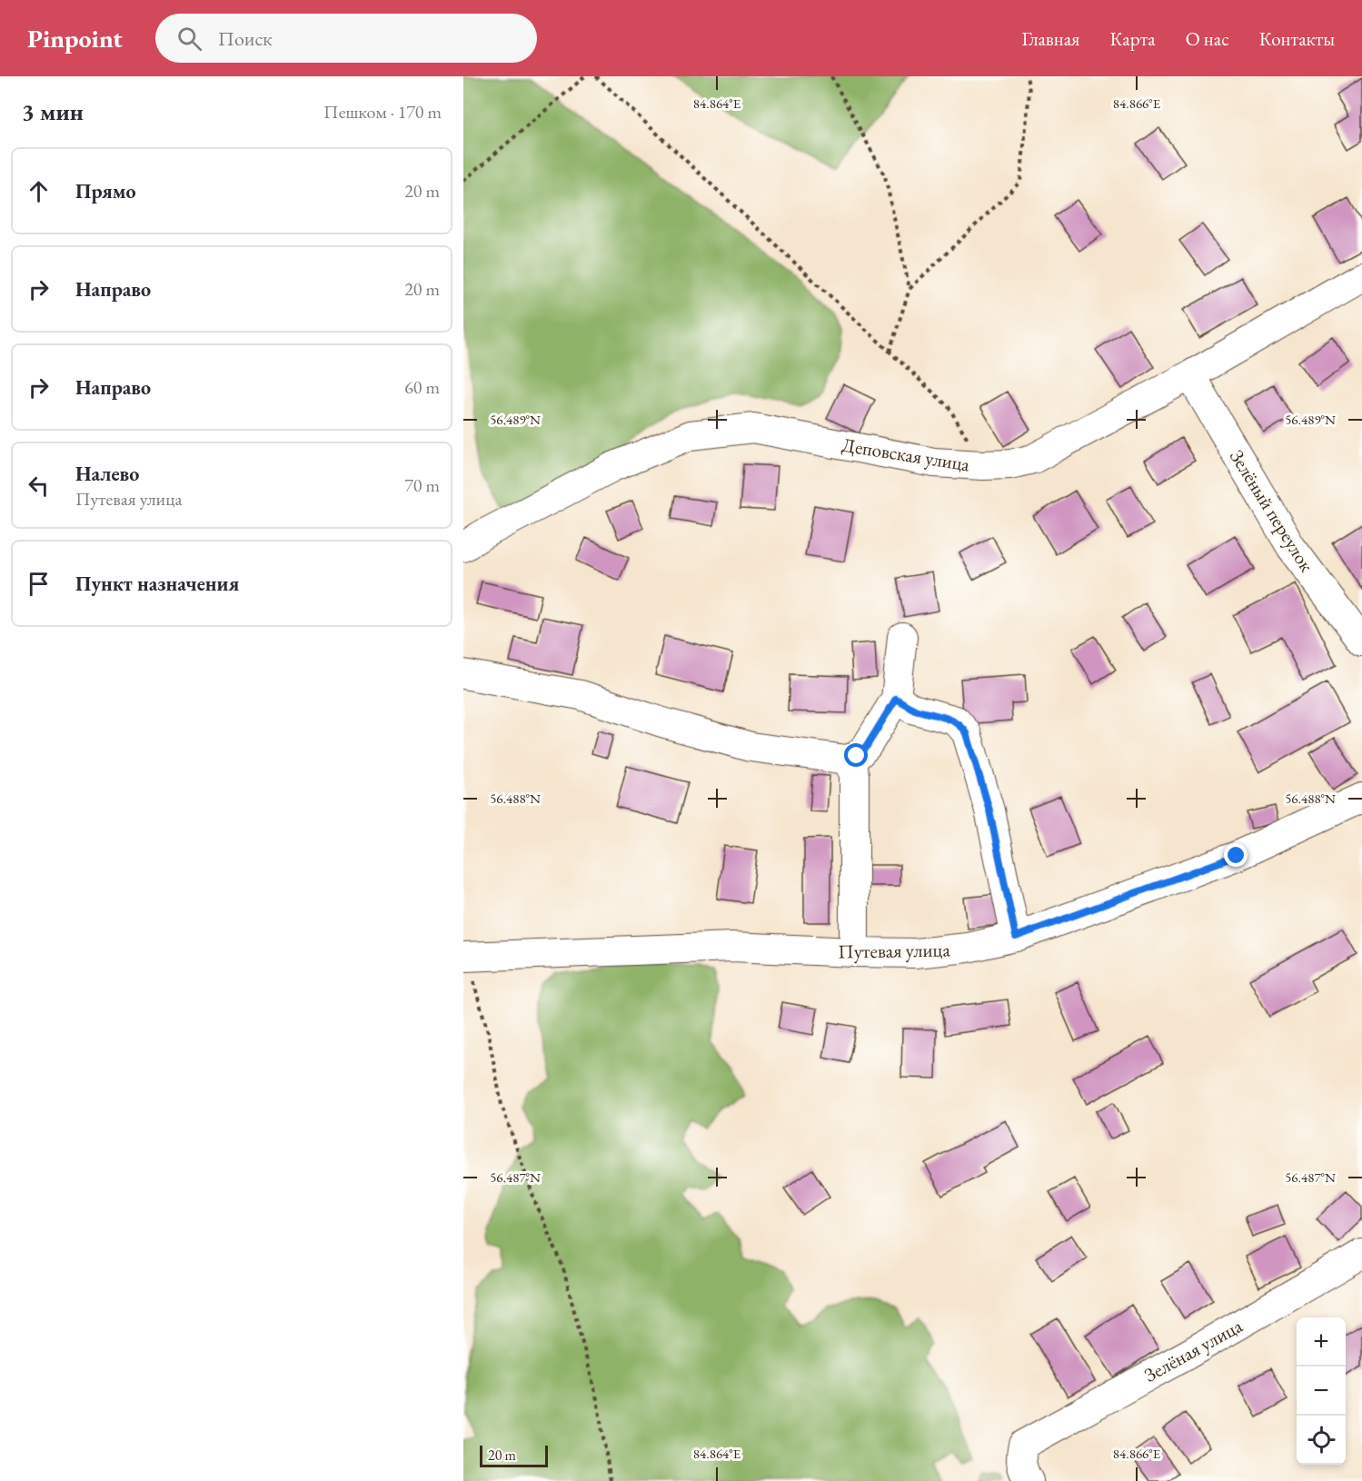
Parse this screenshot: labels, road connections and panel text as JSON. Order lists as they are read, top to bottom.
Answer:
{
  "streets": {
    "street": [
      "Деповская улица",
      "Зелёный переулок",
      "Путевая улица",
      "Зелёная улица"
    ]
  },
  "crossings": [
    ["Деповская улица", "Зелёный переулок"]
  ],
  "scale_bar": "20 m",
  "page": {
    "header": "Pinpoint",
    "search": "Поиск",
    "nav": [
      "Главная",
      "Карта",
      "О нас",
      "Контакты"
    ],
    "heading": ["3 мин", "Пешком · 170 m"],
    "list": [
      ["Прямо", "20 m"],
      ["Направо", "20 m"],
      ["Направо", "60 m"],
      ["Налево", "Путевая улица", "70 m"],
      "Пункт назначения"
    ],
    "map_buttons": ["+", "−"],
    "scale": "20 m"
  },
  "coordinates": [
    "84.864°E",
    "84.866°E",
    "56.489°N",
    "56.488°N",
    "56.487°N"
  ]
}
